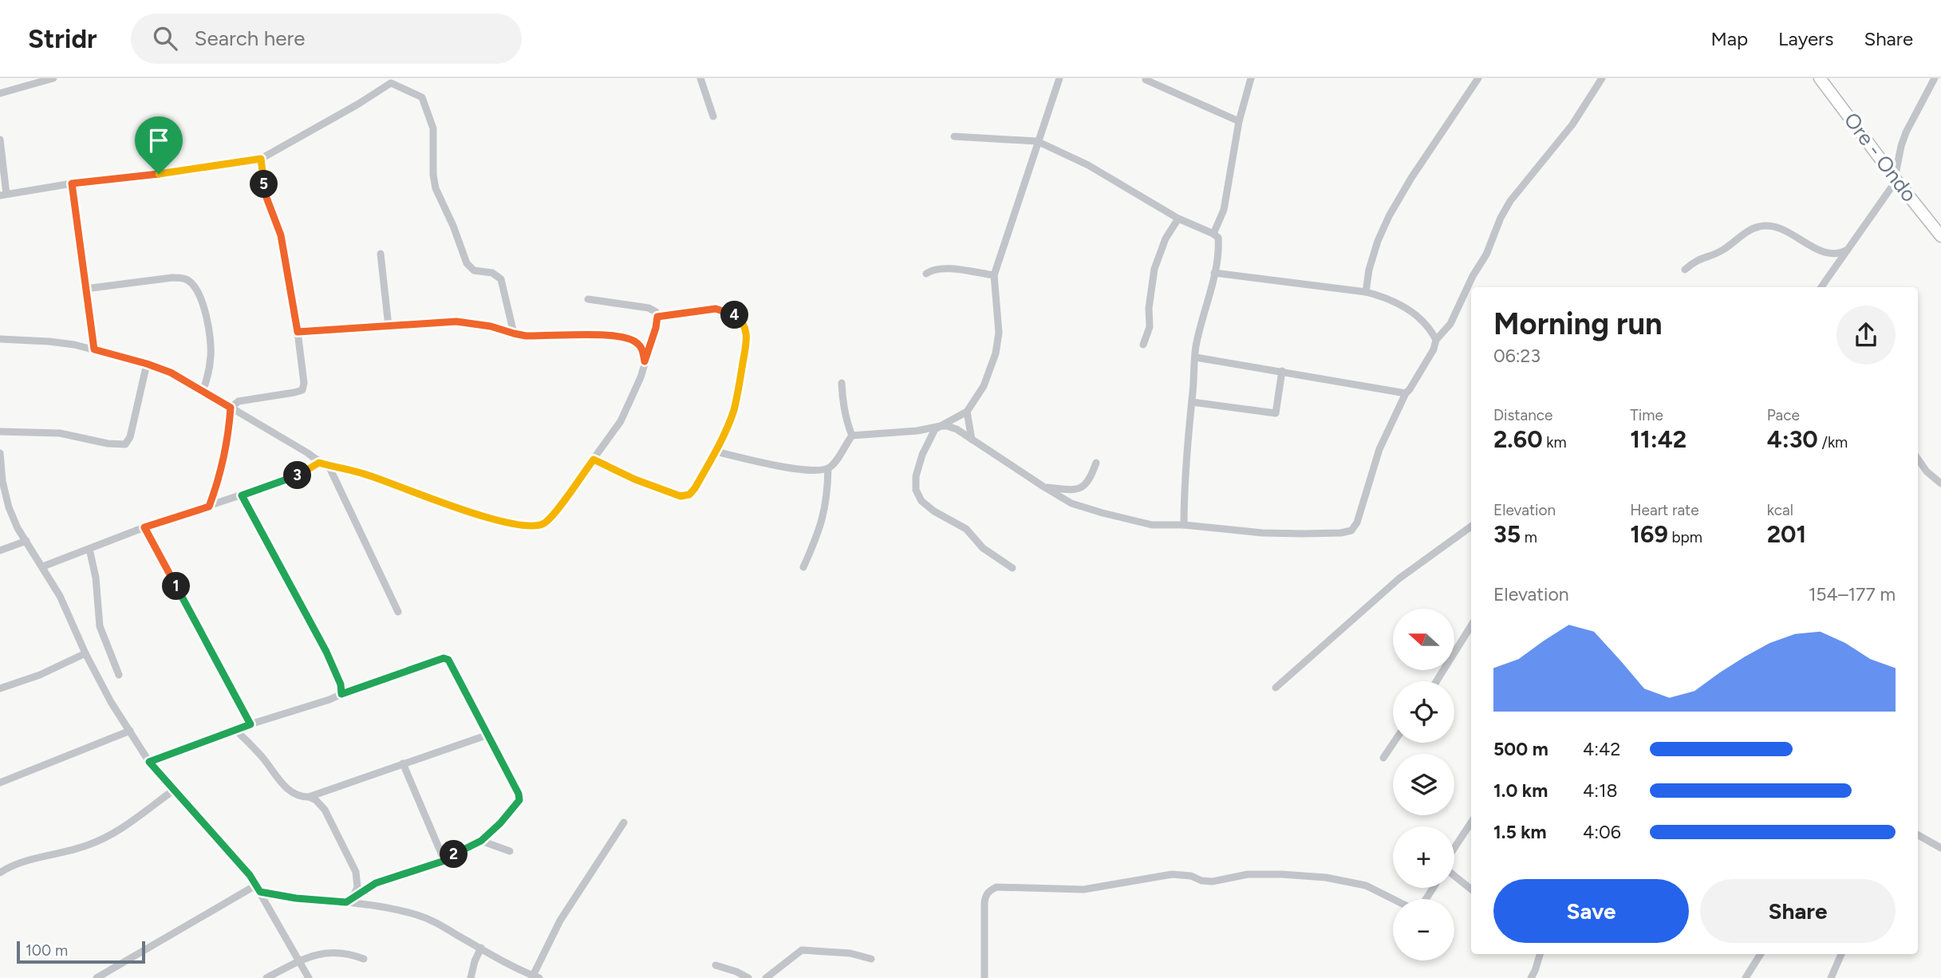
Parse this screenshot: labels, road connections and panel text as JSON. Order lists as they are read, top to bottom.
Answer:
{
  "streets": {
    "main road": ["Ore - Ondo"]
  },
  "scale_bar": "100 m",
  "north": "left",
  "page": {
    "header": "Stridr",
    "search": "Search here",
    "nav": ["Map", "Layers", "Share"],
    "pins": [
      "5",
      "4",
      "3",
      "1",
      "2"
    ],
    "heading": ["Morning run", "06:23"],
    "stats": [
      ["Distance", "2.60 km"],
      ["Time", "11:42"],
      ["Pace", "4:30 /km"],
      ["Elevation", "35 m"],
      ["Heart rate", "169 bpm"],
      ["kcal", "201"]
    ],
    "chart": ["Elevation", "154–177 m"],
    "map_buttons": ["+", "−"],
    "list": [
      {
        "name": "500 m",
        "note": "4:42"
      },
      {
        "name": "1.0 km",
        "note": "4:18"
      },
      {
        "name": "1.5 km",
        "note": "4:06"
      }
    ],
    "buttons": ["Save", "Share"],
    "scale": "100 m"
  }
}
